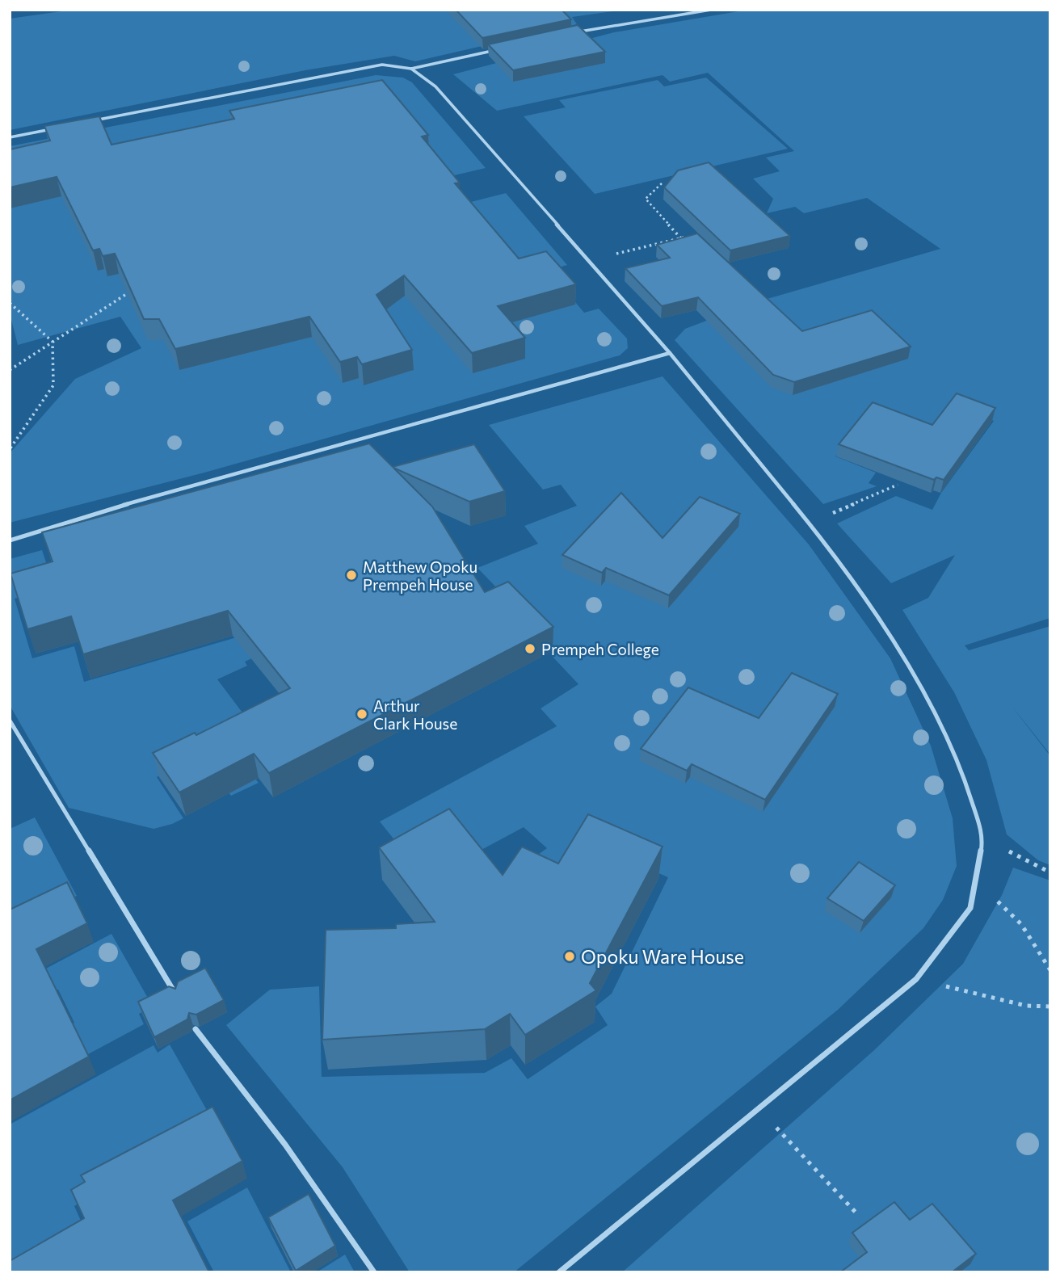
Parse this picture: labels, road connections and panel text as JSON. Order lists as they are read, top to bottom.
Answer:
{
  "places": [
    "Matthew Opoku Prempeh House",
    "Prempeh College",
    "Arthur Clark House",
    "Opoku Ware House"
  ]
}
